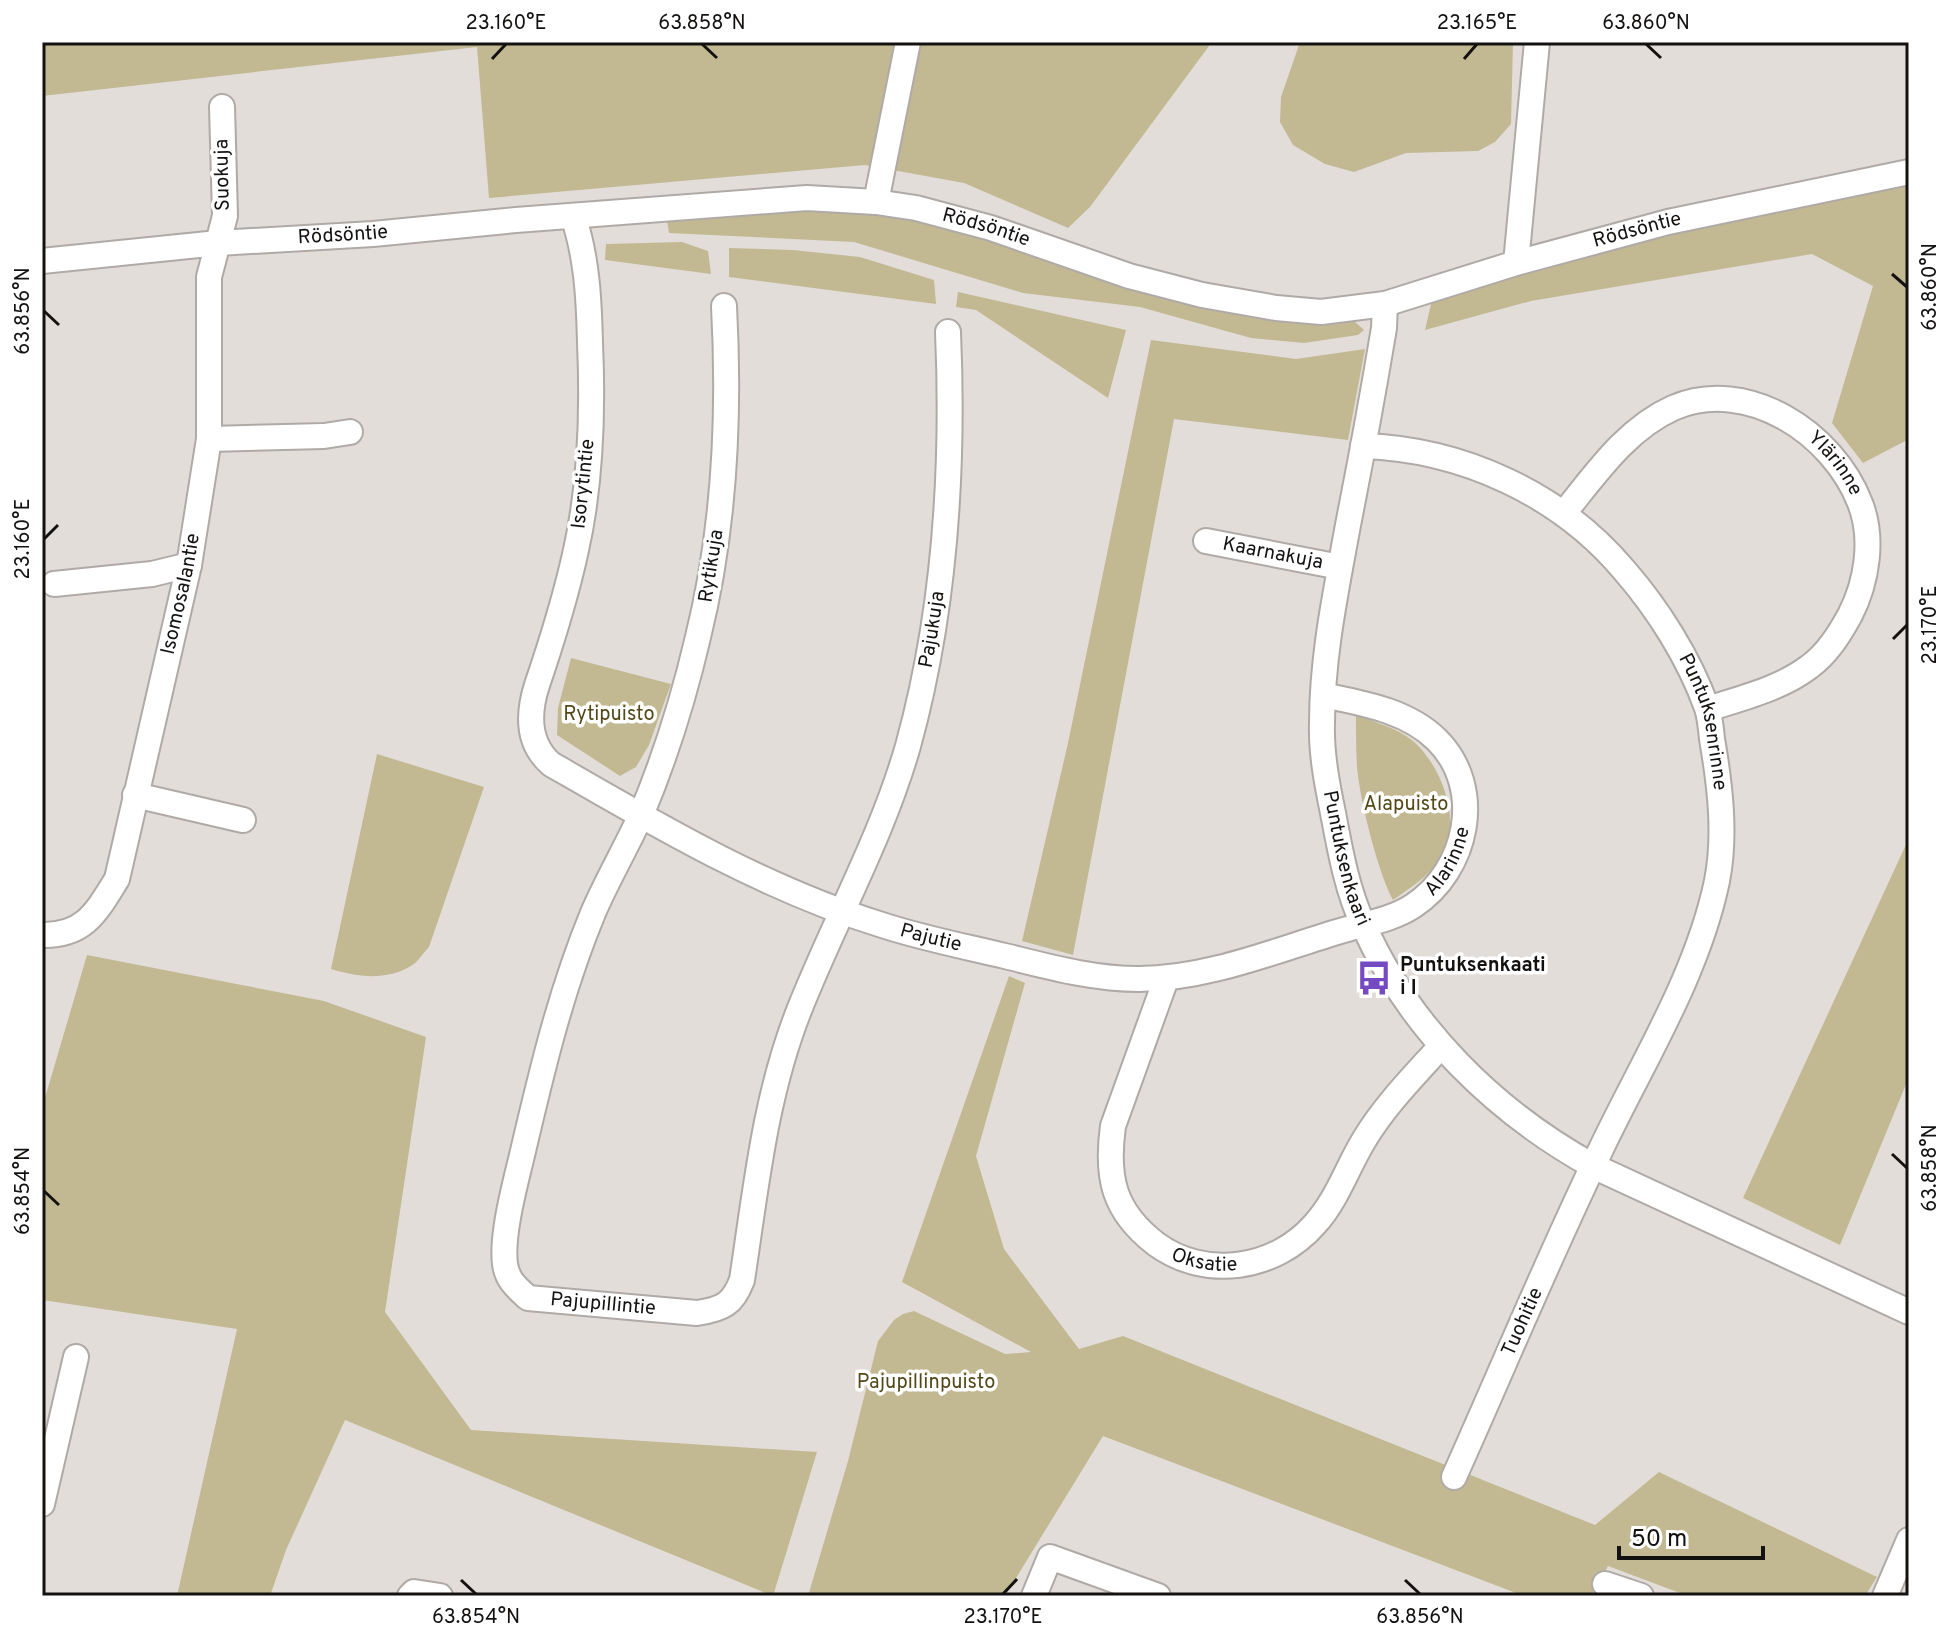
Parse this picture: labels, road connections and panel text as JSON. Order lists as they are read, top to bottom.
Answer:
{
  "streets": {
    "street": [
      "Suokuja",
      "Rödsöntie",
      "Ylärinne",
      "Isorytintie",
      "Kaarnakuja",
      "Rytikuja",
      "Isomosalantie",
      "Pajukuja",
      "Puntuksenrinne",
      "Puntuksenkaari",
      "Alarinne",
      "Pajutie",
      "Oksatie",
      "Pajupillintie",
      "Tuohitie"
    ]
  },
  "crossings": [
    ["Suokuja", "Rödsöntie"],
    ["Suokuja", "Isomosalantie"],
    ["Rödsöntie", "Isorytintie"],
    ["Rödsöntie", "Isomosalantie"],
    ["Rödsöntie", "Puntuksenkaari"],
    ["Ylärinne", "Puntuksenrinne"],
    ["Isorytintie", "Pajutie"],
    ["Kaarnakuja", "Puntuksenkaari"],
    ["Rytikuja", "Pajutie"],
    ["Rytikuja", "Pajupillintie"],
    ["Pajukuja", "Pajutie"],
    ["Pajukuja", "Pajupillintie"],
    ["Puntuksenrinne", "Puntuksenkaari"],
    ["Puntuksenrinne", "Tuohitie"],
    ["Puntuksenkaari", "Alarinne"],
    ["Puntuksenkaari", "Pajutie"],
    ["Puntuksenkaari", "Oksatie"],
    ["Puntuksenkaari", "Tuohitie"],
    ["Alarinne", "Pajutie"],
    ["Pajutie", "Oksatie"],
    ["Pajutie", "Pajupillintie"]
  ],
  "parks": ["Rytipuisto", "Alapuisto", "Pajupillinpuisto"],
  "places": {
    "bus stop": ["Puntuksenkaati i I"]
  },
  "scale_bar": "50 m",
  "coordinates": [
    "23.160°E",
    "63.858°N",
    "23.165°E",
    "63.860°N",
    "63.856°N",
    "23.170°E",
    "63.854°N"
  ]
}
